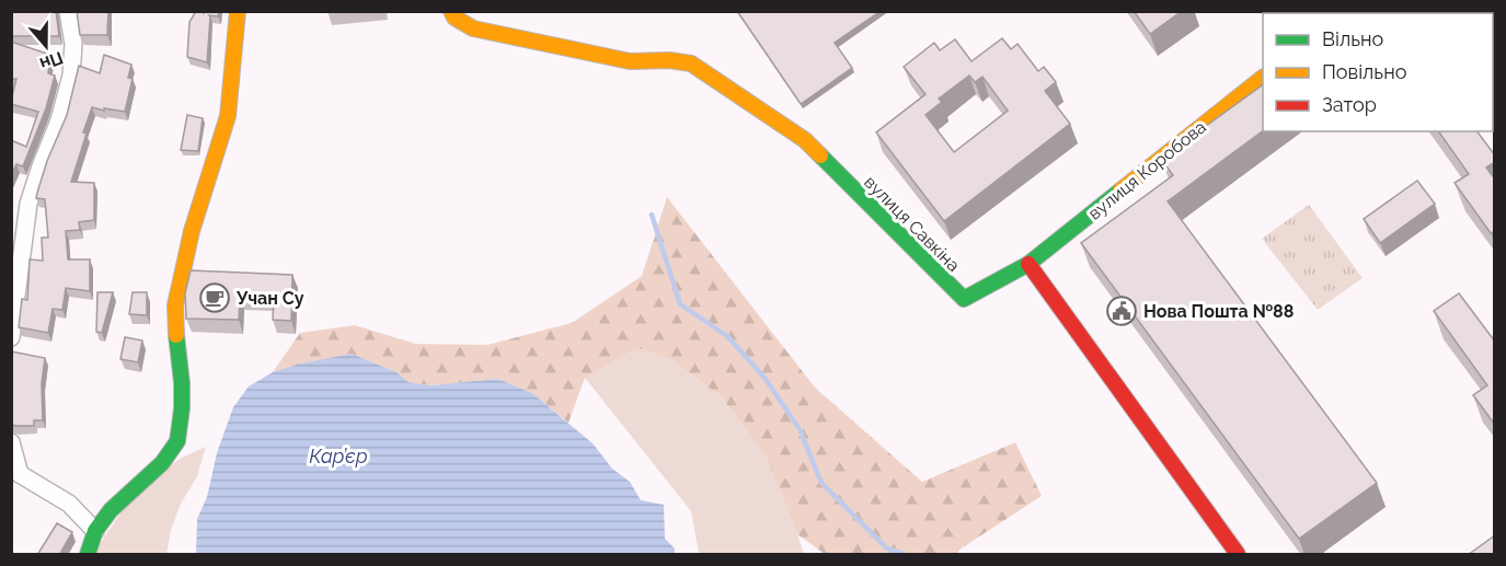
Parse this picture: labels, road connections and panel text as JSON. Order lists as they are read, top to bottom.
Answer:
{
  "streets": {
    "street": ["вулиця Коробова", "вулиця Савкіна"]
  },
  "crossings": [
    ["вулиця Коробова", "вулиця Савкіна"]
  ],
  "water": ["Кар’єр"],
  "places": {
    "cafe": ["Учан Су"],
    "public building": ["Нова Пошта №88"]
  },
  "legend": ["Вільно", "Повільно", "Затор"],
  "north": "bottom"
}
